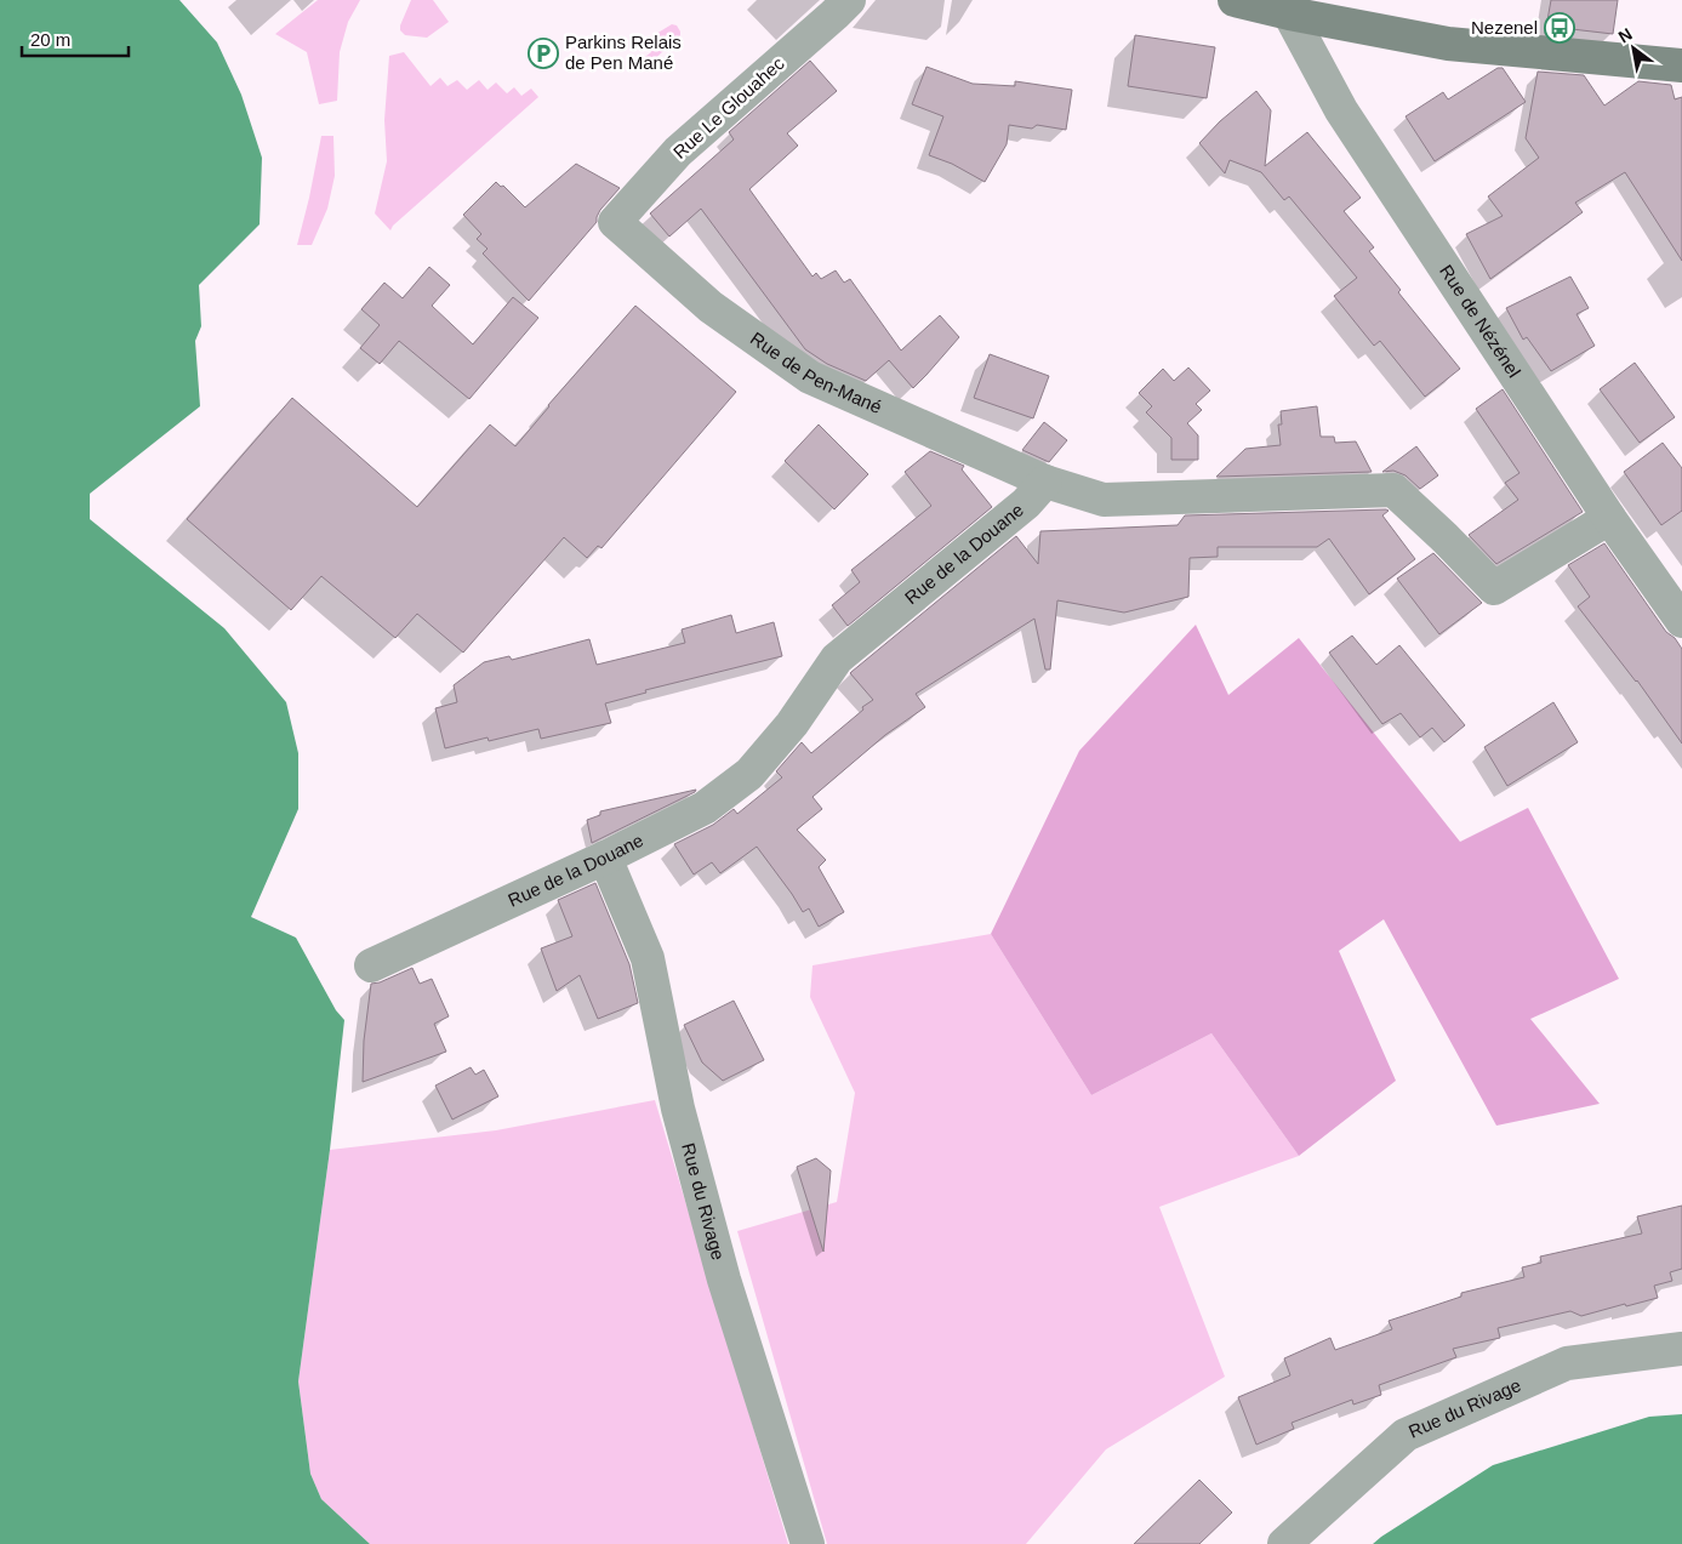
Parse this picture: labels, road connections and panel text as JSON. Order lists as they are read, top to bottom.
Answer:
{
  "streets": {
    "street": [
      "Rue Le Glouahec",
      "Rue de Nézénel",
      "Rue de Pen-Mané",
      "Rue de la Douane",
      "Rue du Rivage"
    ]
  },
  "crossings": [
    ["Rue Le Glouahec", "Rue de Pen-Mané"],
    ["Rue de Pen-Mané", "Rue de la Douane"],
    ["Rue de la Douane", "Rue du Rivage"]
  ],
  "places": {
    "bus stop": ["Nezenel"],
    "parking": ["Parkins Relais de Pen Mané"]
  },
  "scale_bar": "20 m",
  "north": "top left"
}
